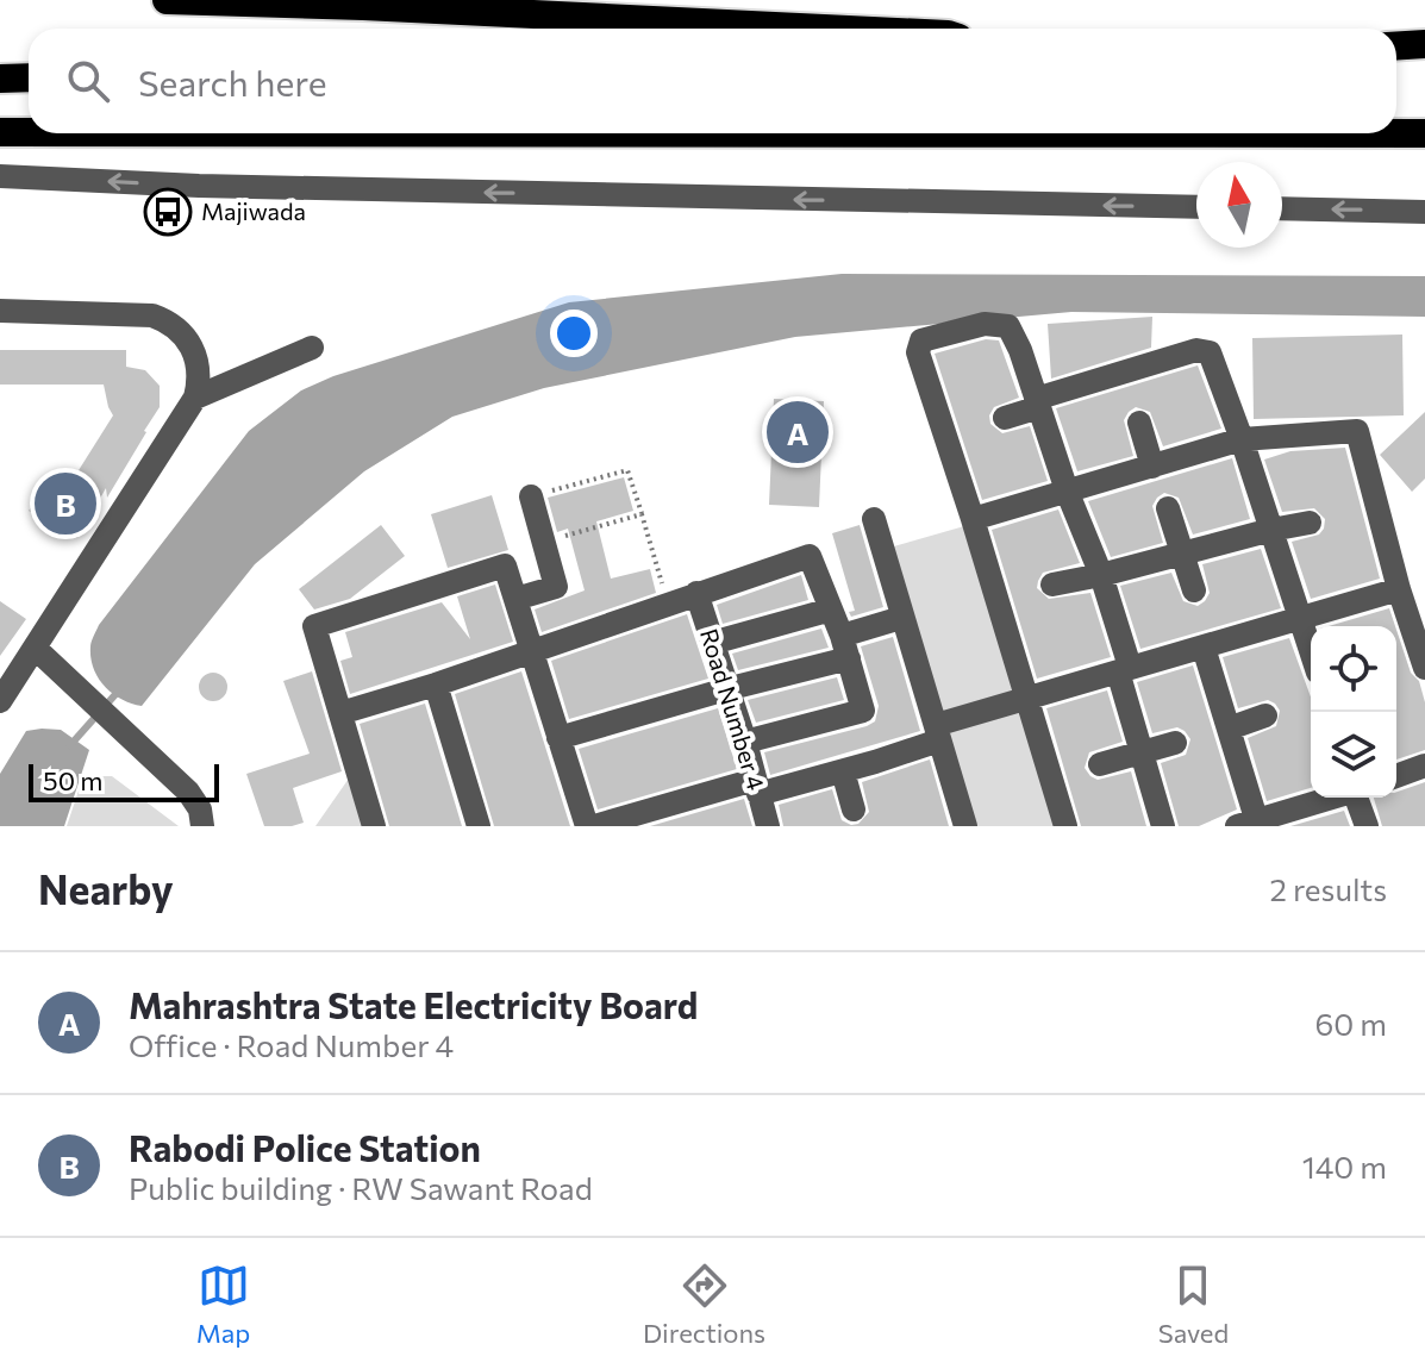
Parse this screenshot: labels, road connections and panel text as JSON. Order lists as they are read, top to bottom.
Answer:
{
  "streets": {
    "street": ["Road Number 4"]
  },
  "places": {
    "bus stop": ["Majiwada"]
  },
  "scale_bar": "50 m",
  "north": "top",
  "page": {
    "search": "Search here",
    "pins": ["A", "B"],
    "scale": "50 m",
    "heading": ["Nearby", "2 results"],
    "list": [
      {
        "mark": "A",
        "name": "Mahrashtra State Electricity Board",
        "note": "Office · Road Number 4",
        "value": "60 m"
      },
      {
        "mark": "B",
        "name": "Rabodi Police Station",
        "note": "Public building · RW Sawant Road",
        "value": "140 m"
      }
    ],
    "nav": ["Map", "Directions", "Saved"]
  }
}
